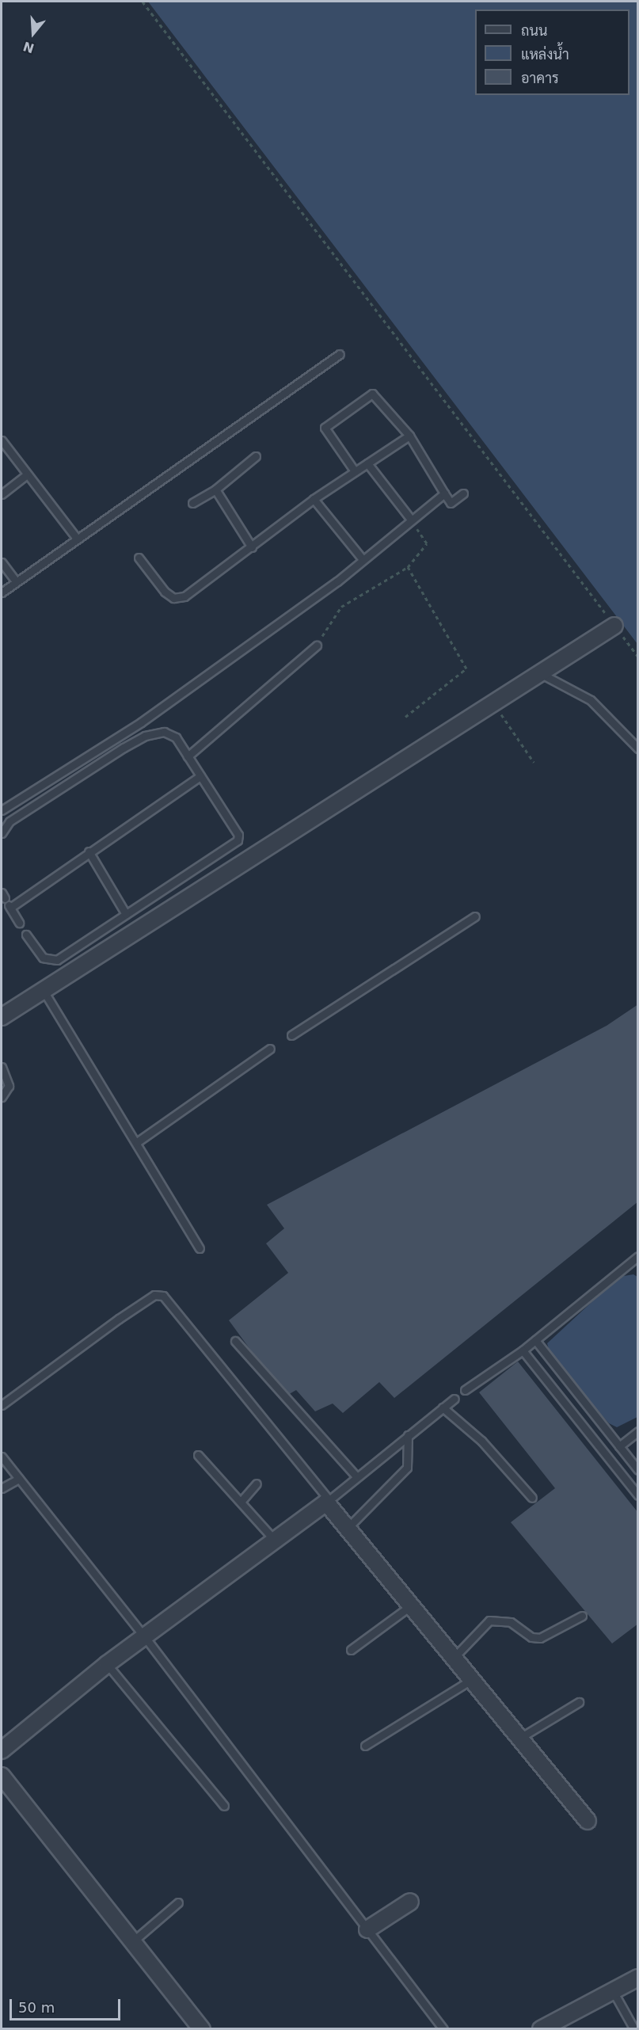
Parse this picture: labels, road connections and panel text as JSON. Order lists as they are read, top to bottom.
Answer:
{
  "legend": ["ถนน", "แหล่งน้ำ", "อาคาร"],
  "scale_bar": "50 m",
  "north": "bottom"
}
